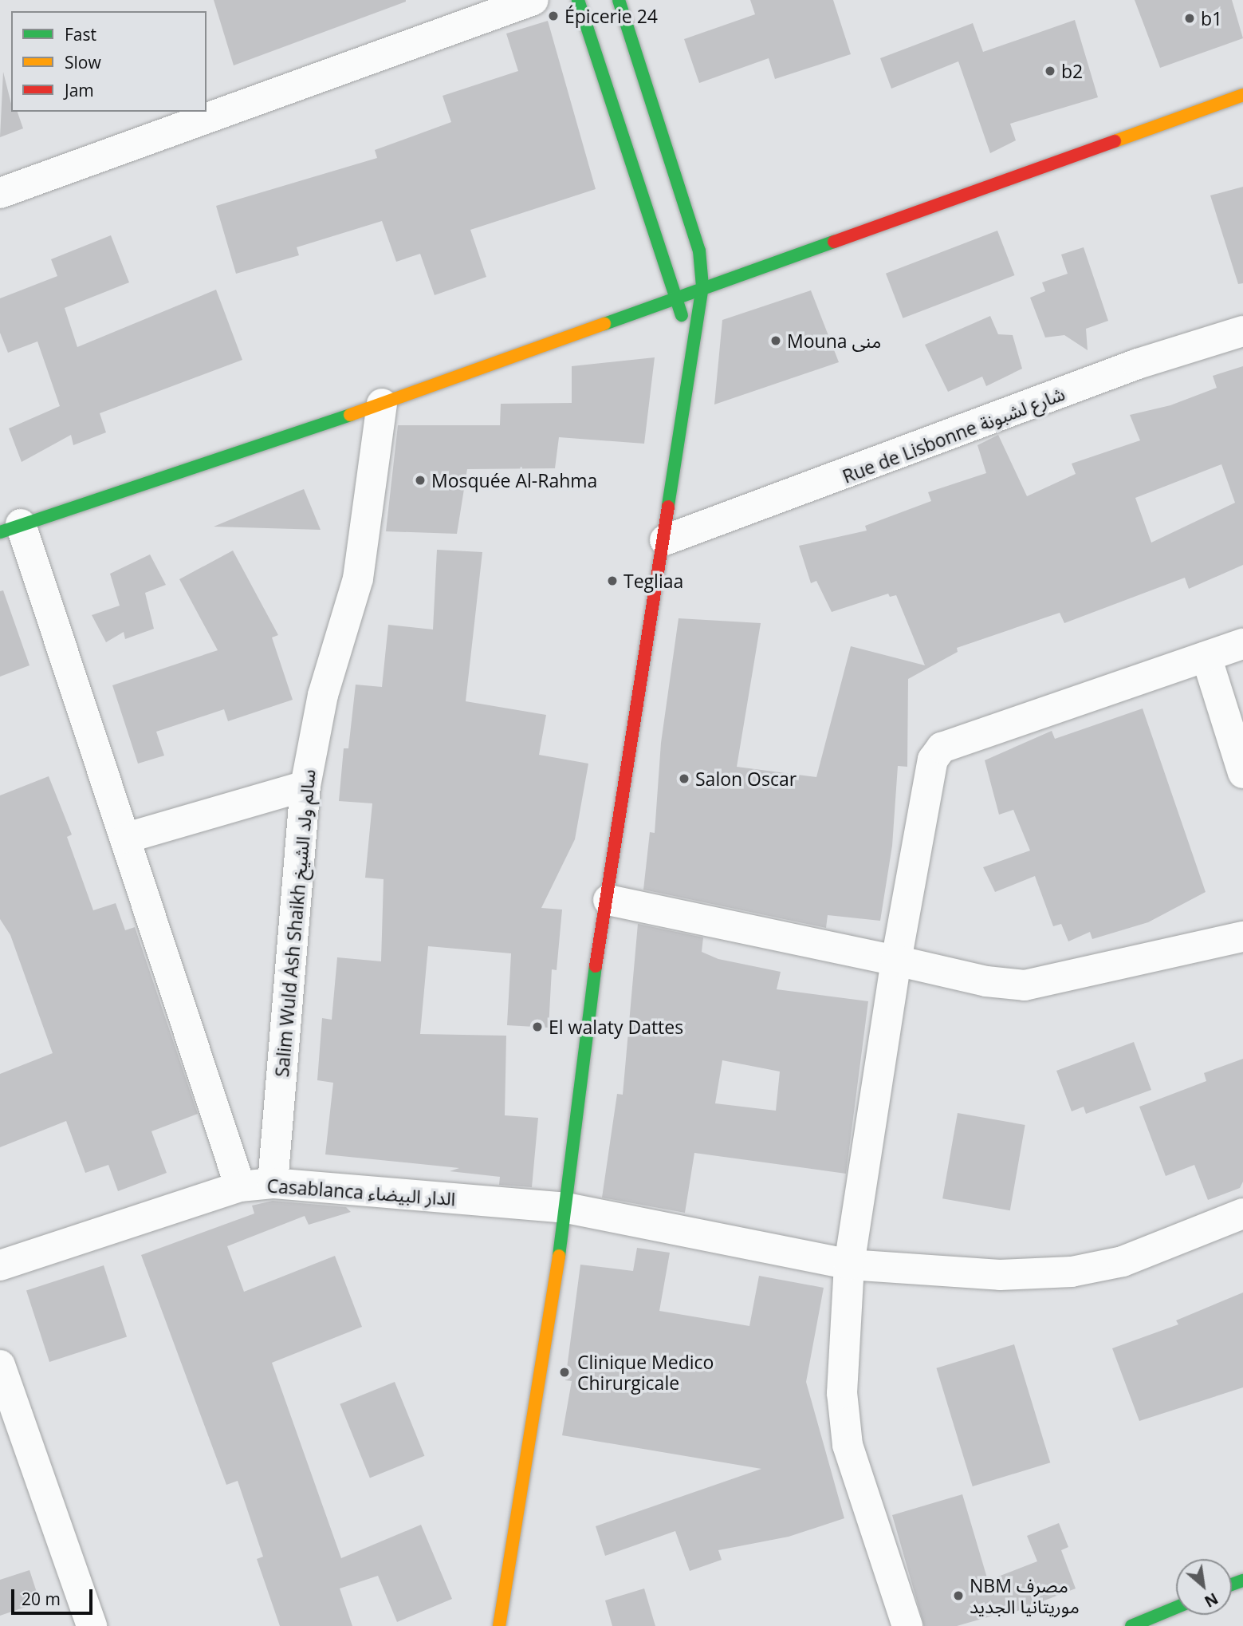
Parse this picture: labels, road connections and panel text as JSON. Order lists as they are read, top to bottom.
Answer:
{
  "streets": {
    "street": ["Rue de Lisbonne شارع لشبونة", "Salim Wuld Ash Shaikh سالم ولد الشيخ", "Casablanca الدار البيضاء"]
  },
  "crossings": [
    ["Salim Wuld Ash Shaikh سالم ولد الشيخ", "Casablanca الدار البيضاء"]
  ],
  "places": [
    "Épicerie 24",
    "b1",
    "b2",
    "Mouna منى",
    "Mosquée Al-Rahma",
    "Tegliaa",
    "Salon Oscar",
    "El walaty Dattes",
    "Clinique Medico Chirurgicale",
    "NBM مصرف موريتانيا الجديد"
  ],
  "legend": ["Fast", "Slow", "Jam"],
  "scale_bar": "20 m",
  "north": "bottom right"
}
